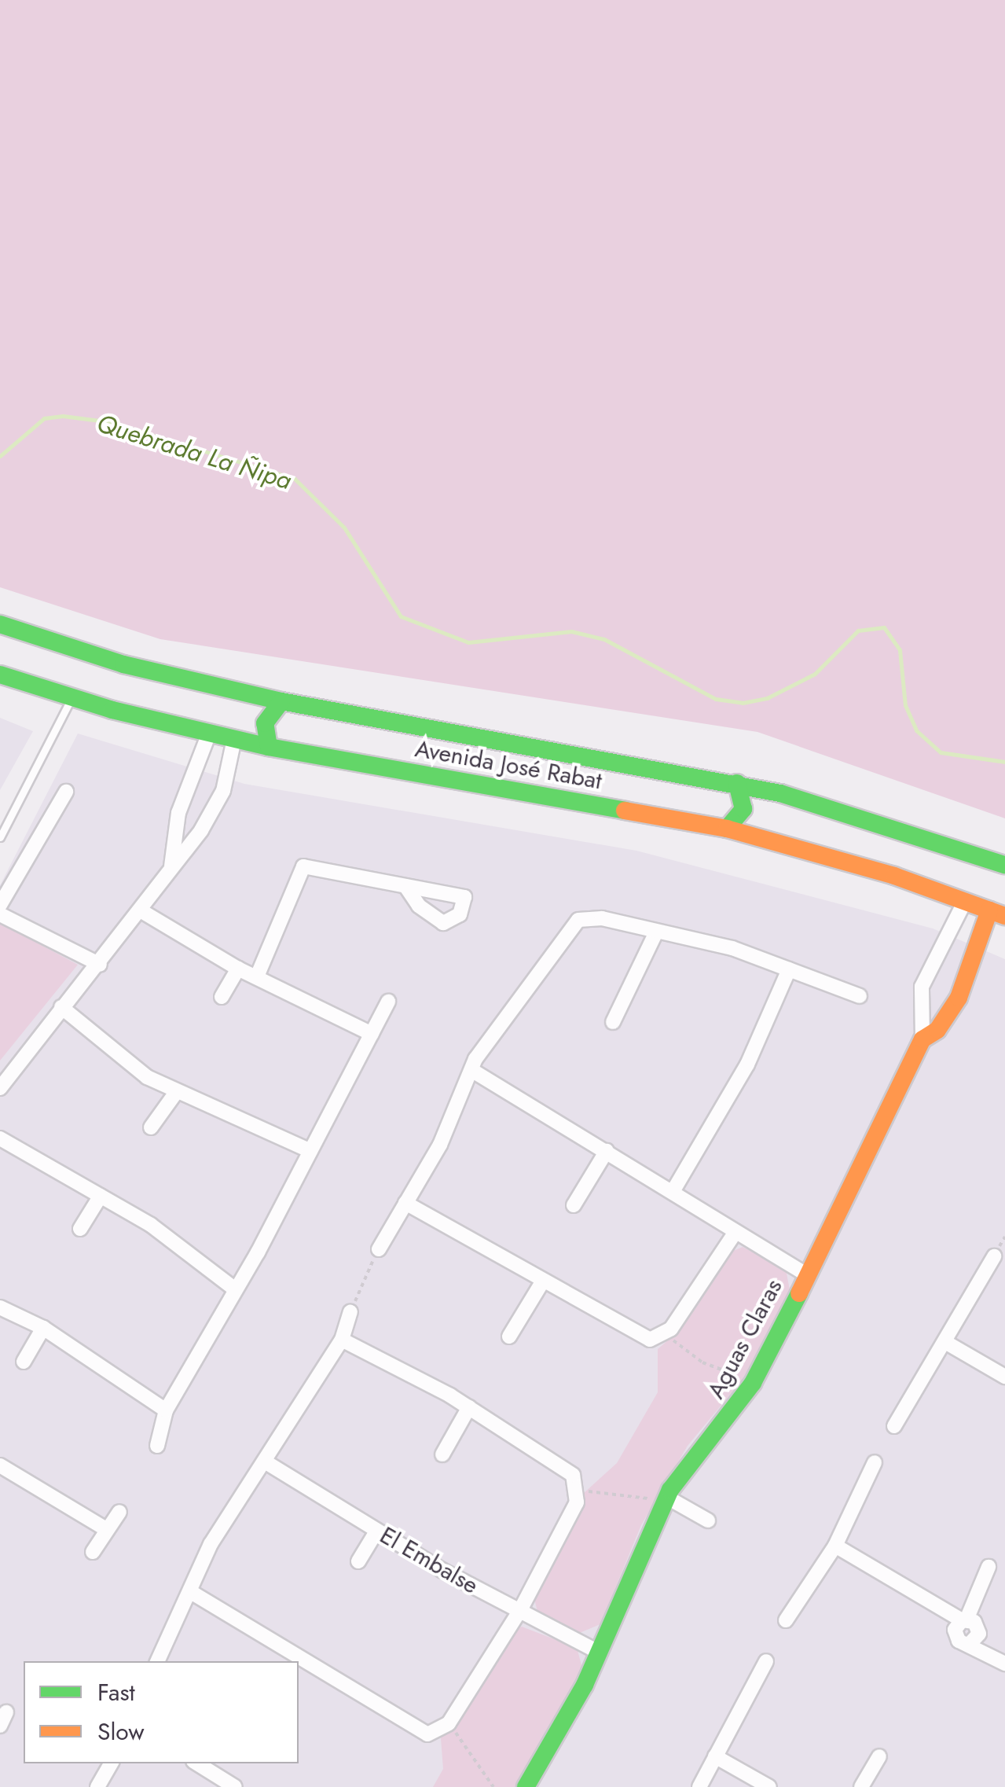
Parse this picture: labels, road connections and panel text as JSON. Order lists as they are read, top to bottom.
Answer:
{
  "streets": {
    "street": ["Avenida José Rabat", "Aguas Claras", "El Embalse"]
  },
  "crossings": [
    ["Avenida José Rabat", "Aguas Claras"],
    ["Aguas Claras", "El Embalse"]
  ],
  "water": ["Quebrada La Ñipa"],
  "legend": ["Fast", "Slow"]
}
